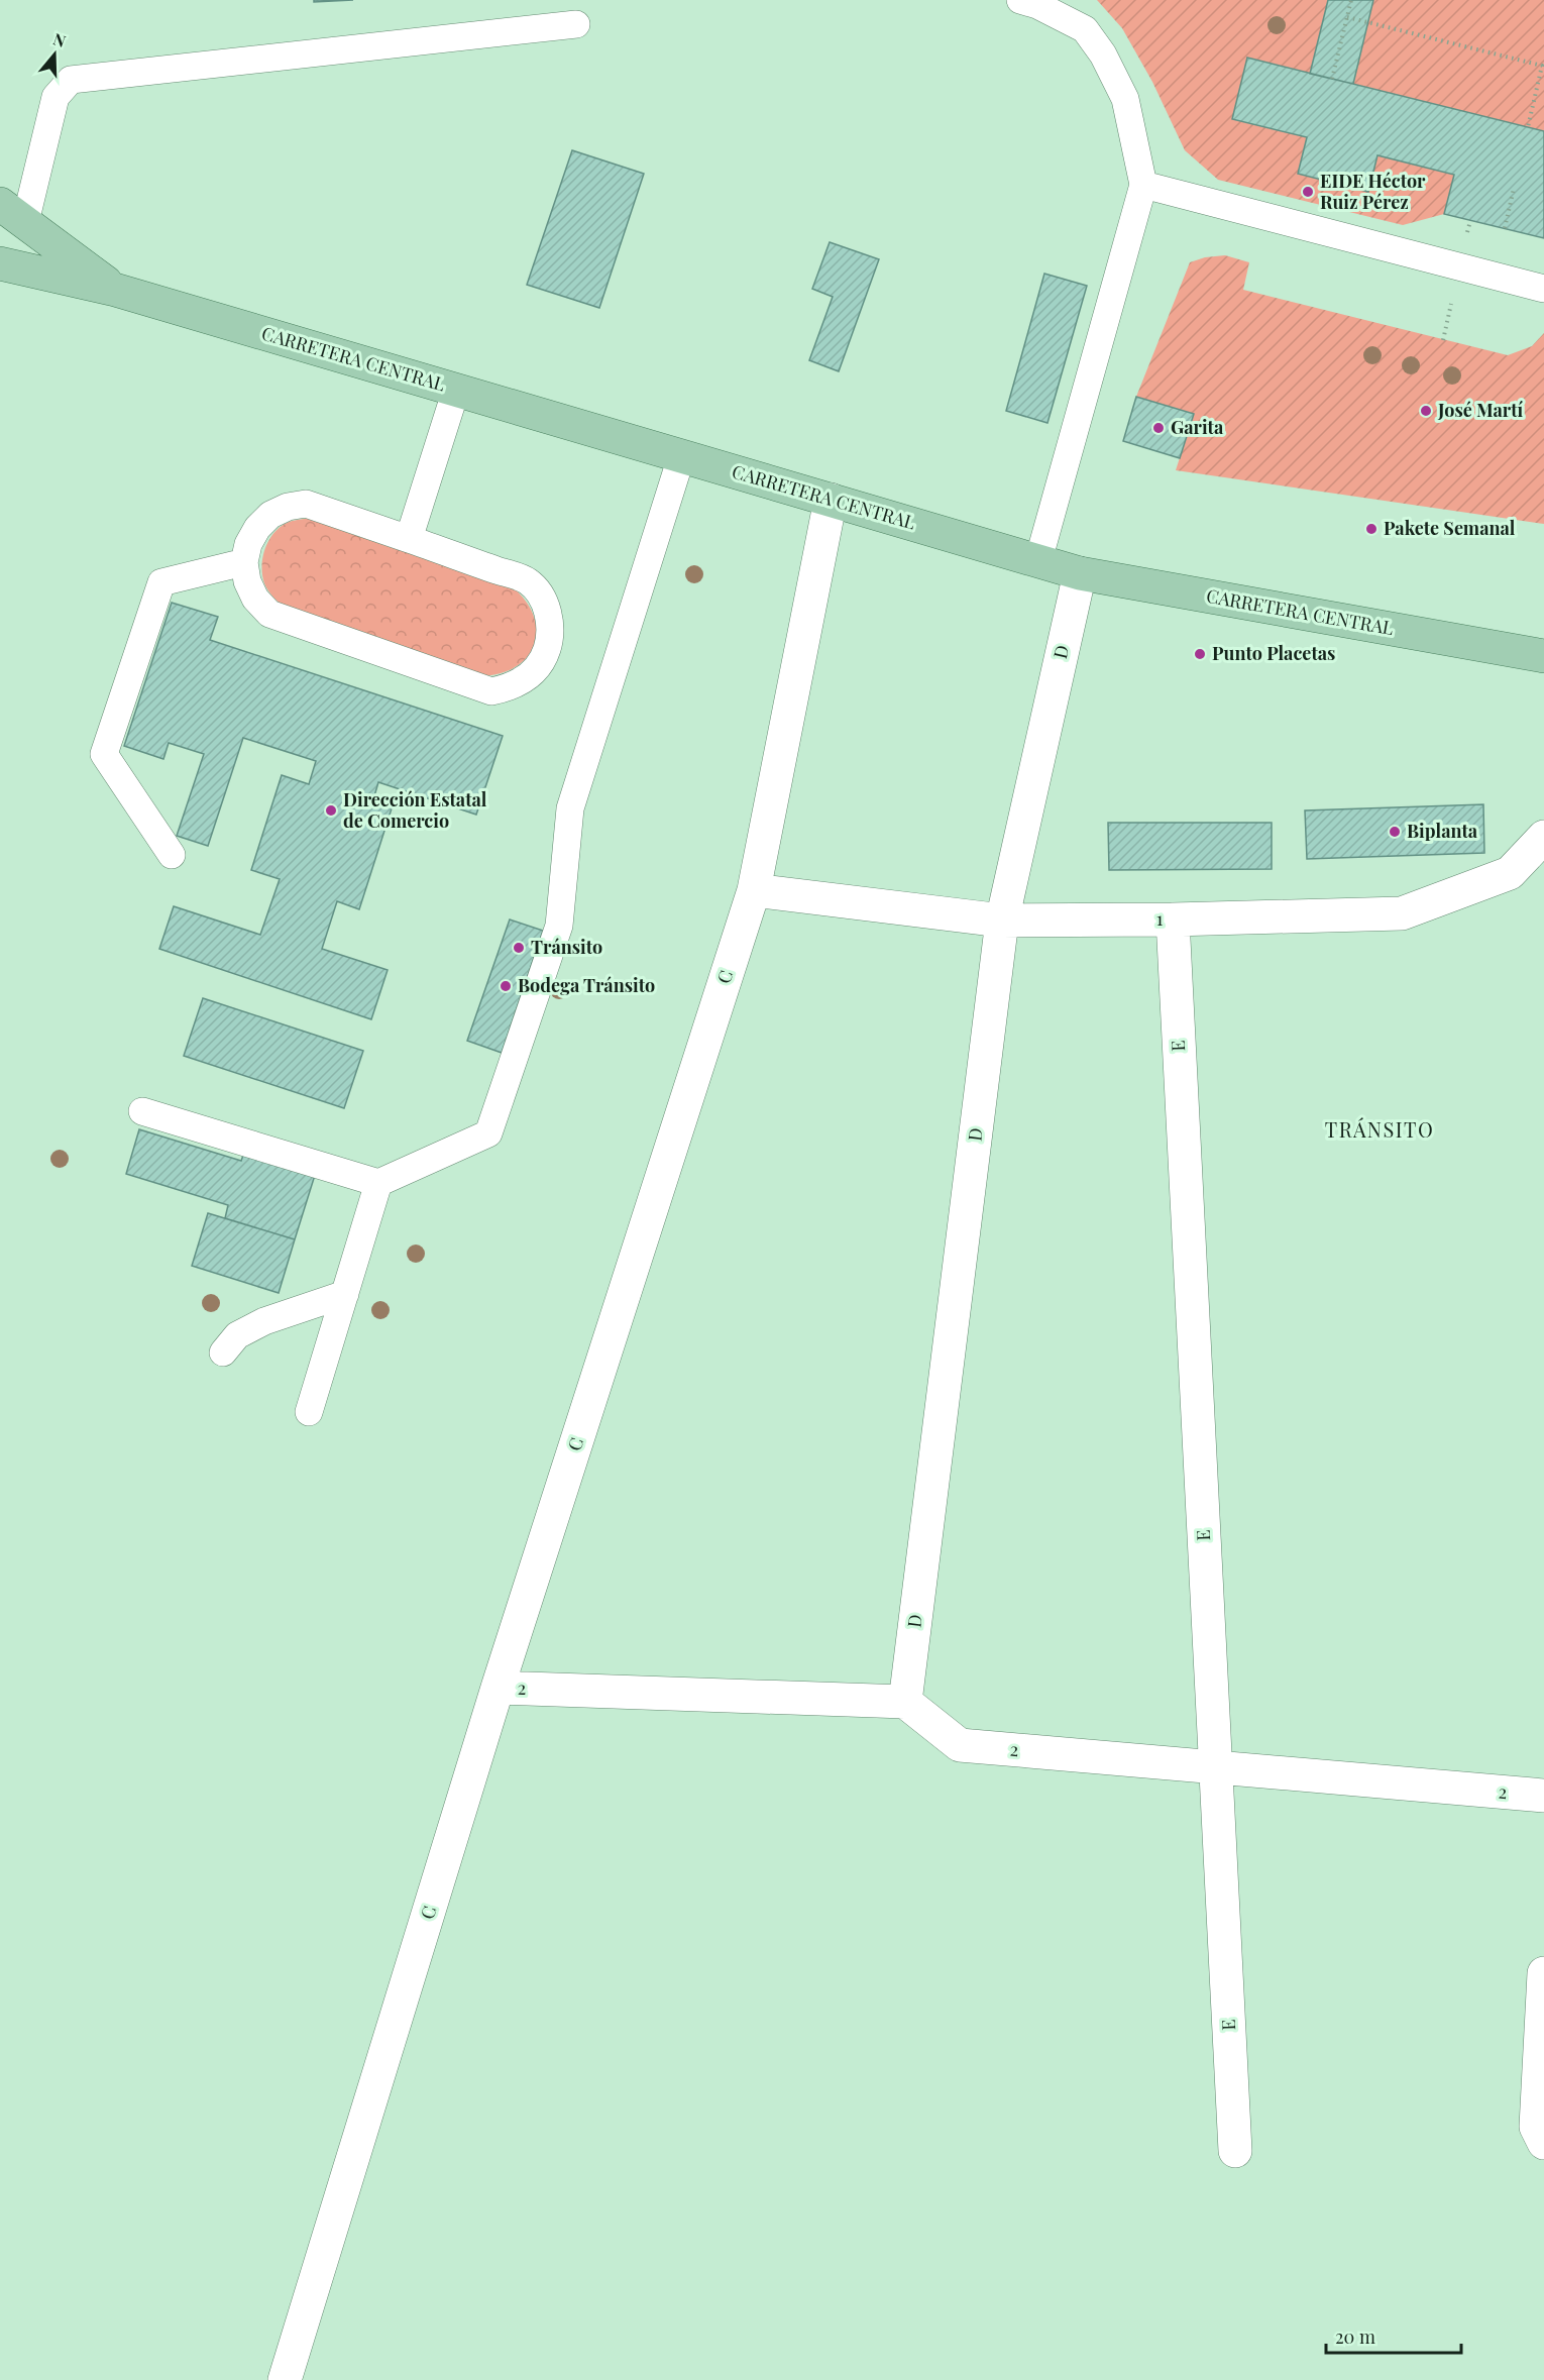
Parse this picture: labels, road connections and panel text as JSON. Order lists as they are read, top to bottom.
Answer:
{
  "streets": {
    "main road": ["CARRETERA CENTRAL"],
    "street": [
      "D",
      "1",
      "C",
      "E",
      "2"
    ]
  },
  "crossings": [
    ["CARRETERA CENTRAL", "D"],
    ["CARRETERA CENTRAL", "C"],
    ["D", "1"],
    ["D", "2"],
    ["1", "C"],
    ["1", "E"],
    ["C", "2"],
    ["E", "2"]
  ],
  "districts": ["TRÁNSITO"],
  "places": [
    "EIDE Héctor Ruiz Pérez",
    "José Martí",
    "Garita",
    "Pakete Semanal",
    "Punto Placetas",
    "Dirección Estatal de Comercio",
    "Biplanta",
    "Tránsito",
    "Bodega Tránsito"
  ],
  "scale_bar": "20 m",
  "north": "top"
}
